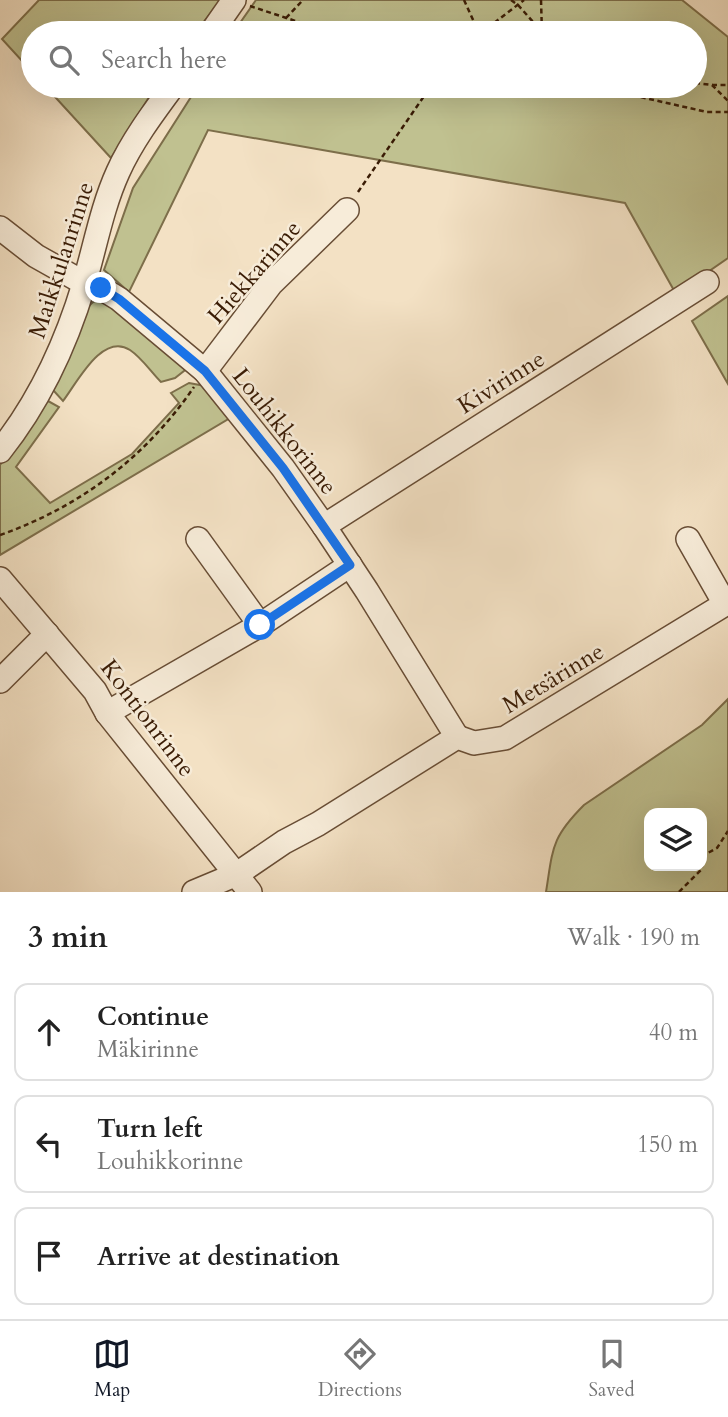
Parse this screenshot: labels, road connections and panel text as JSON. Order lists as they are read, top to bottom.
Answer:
{
  "streets": {
    "street": [
      "Maikkulanrinne",
      "Hiekkarinne",
      "Kivirinne",
      "Louhikkorinne",
      "Metsärinne",
      "Kontionrinne"
    ]
  },
  "crossings": [
    ["Maikkulanrinne", "Louhikkorinne"],
    ["Hiekkarinne", "Louhikkorinne"],
    ["Kivirinne", "Louhikkorinne"],
    ["Louhikkorinne", "Metsärinne"]
  ],
  "page": {
    "search": "Search here",
    "heading": ["3 min", "Walk · 190 m"],
    "list": [
      ["Continue", "Mäkirinne", "40 m"],
      ["Turn left", "Louhikkorinne", "150 m"],
      "Arrive at destination"
    ],
    "nav": ["Map", "Directions", "Saved"]
  }
}
